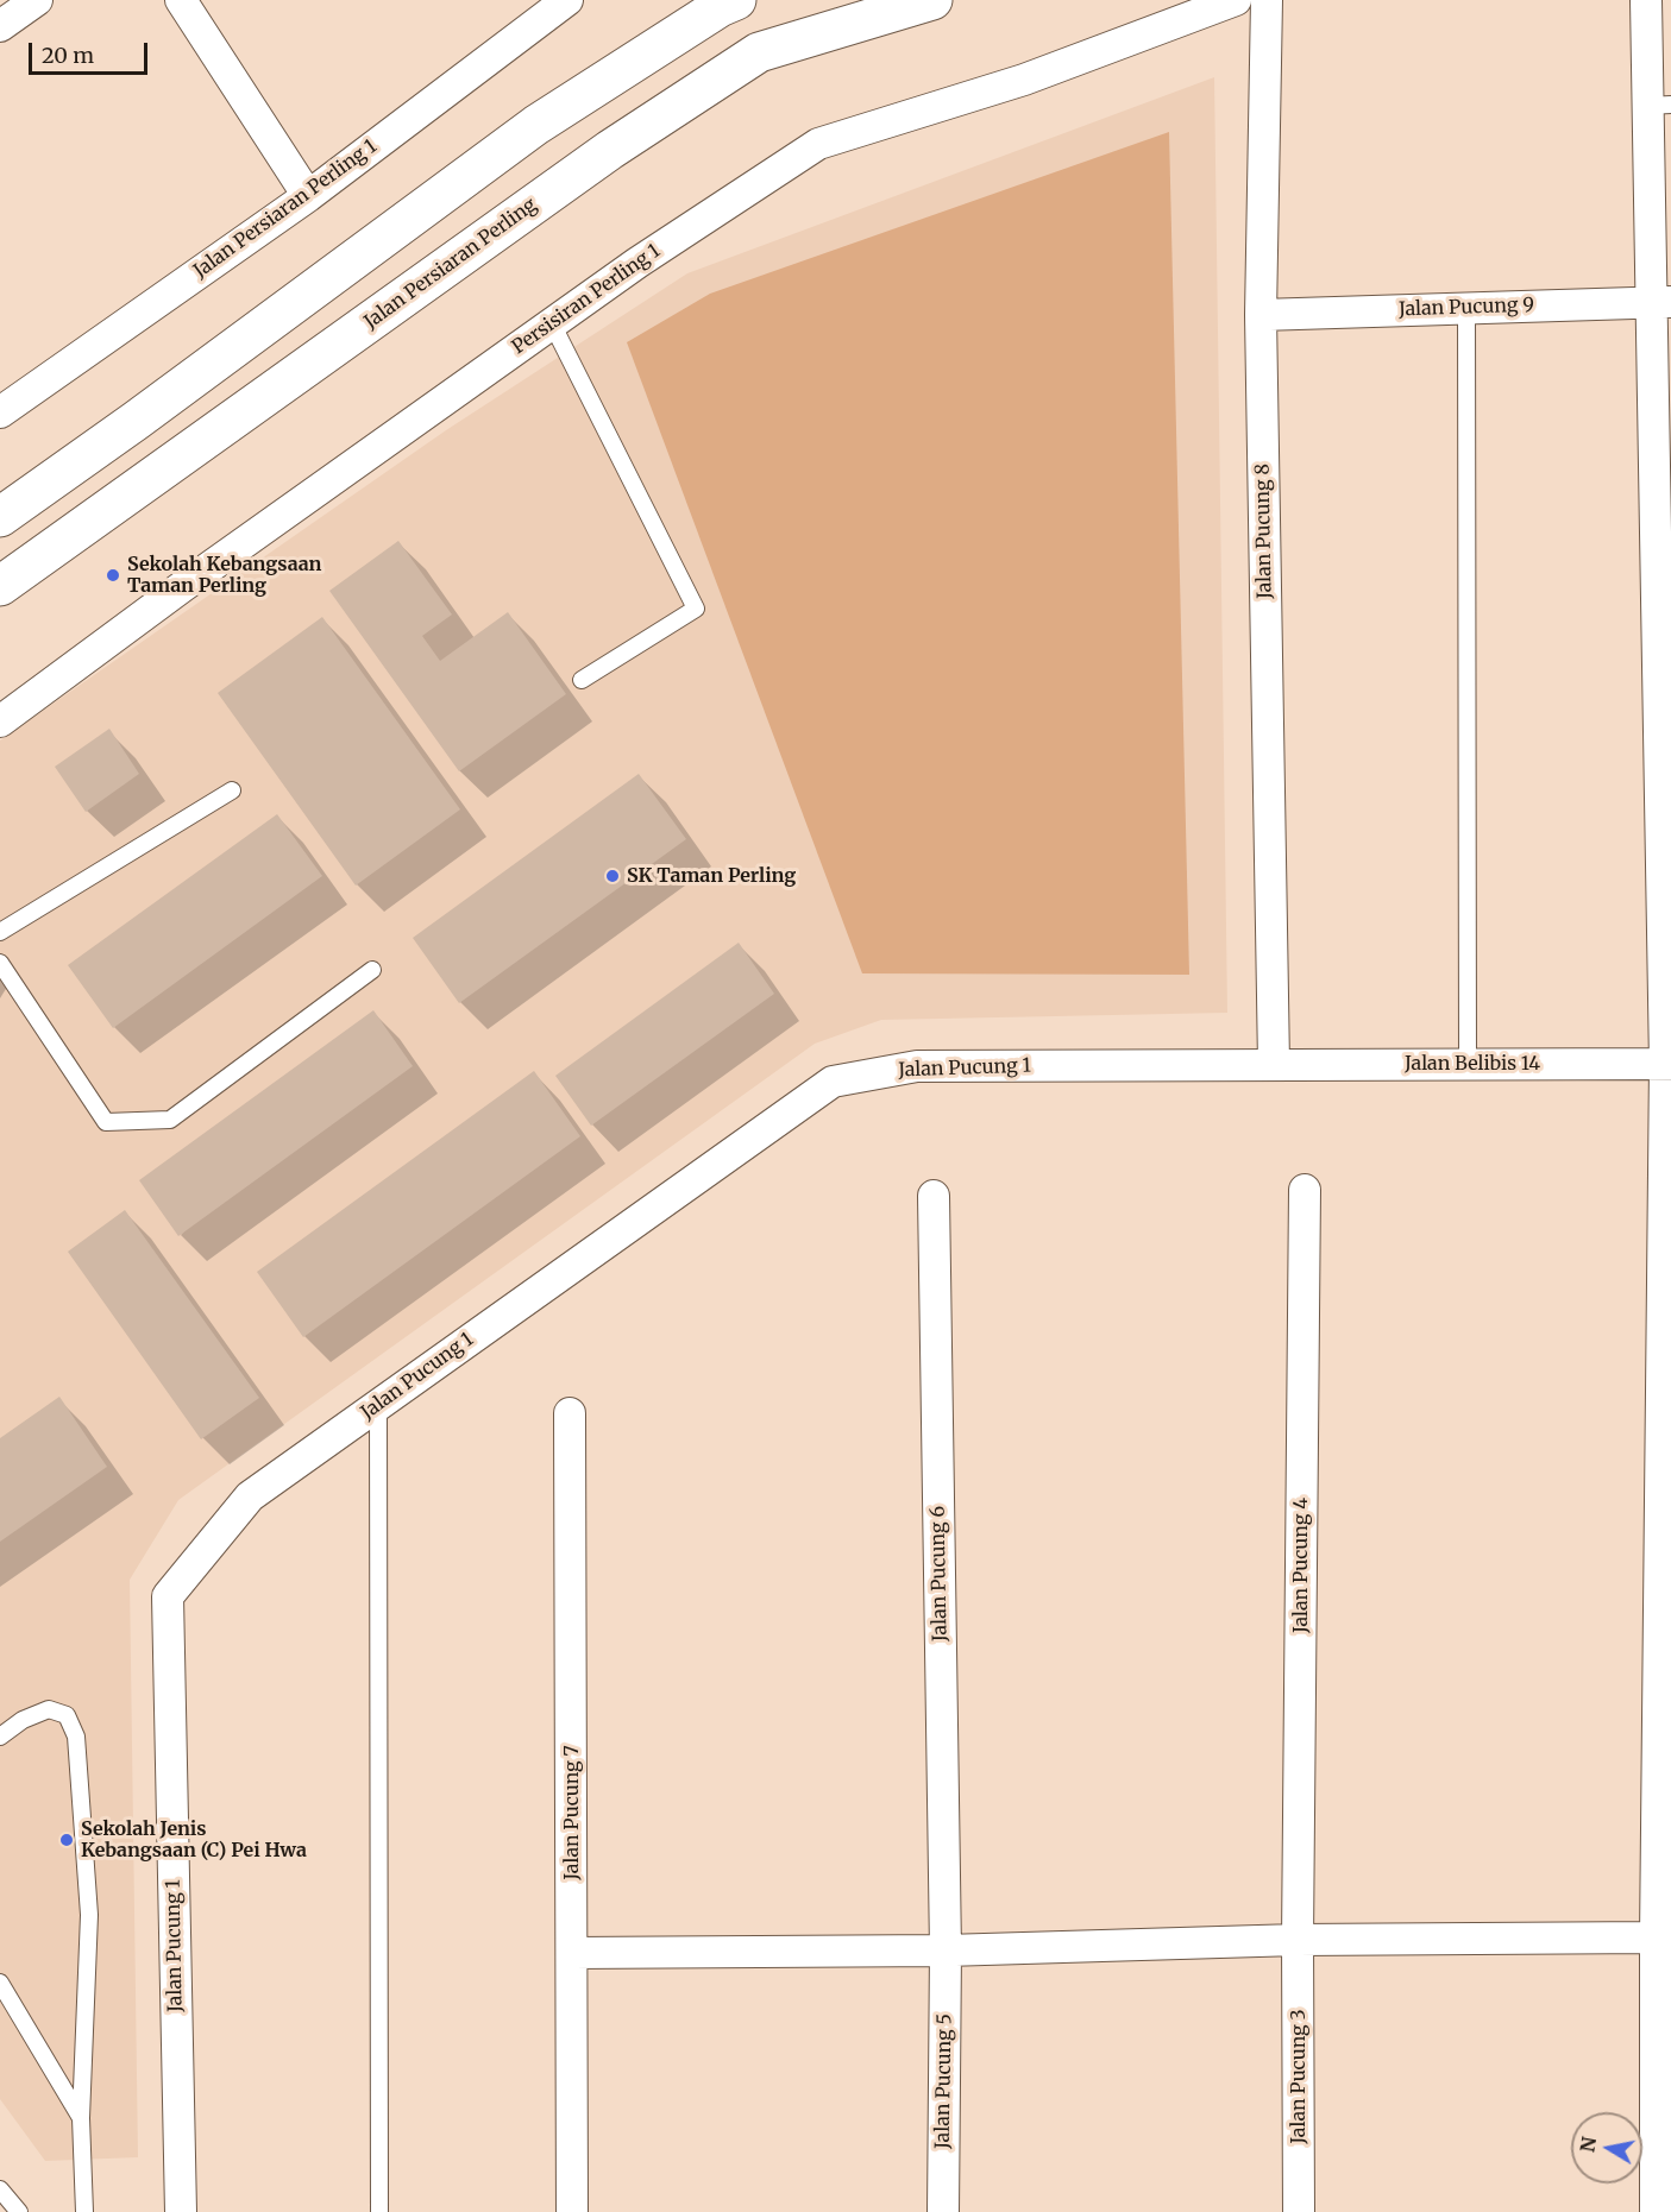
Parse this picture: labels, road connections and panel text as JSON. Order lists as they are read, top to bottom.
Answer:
{
  "streets": {
    "main road": ["Jalan Persiaran Perling"],
    "street": [
      "Jalan Persiaran Perling 1",
      "Persisiran Perling 1",
      "Jalan Pucung 9",
      "Jalan Pucung 8",
      "Jalan Belibis 14",
      "Jalan Pucung 1",
      "Jalan Pucung 4",
      "Jalan Pucung 6",
      "Jalan Pucung 7",
      "Jalan Pucung 3",
      "Jalan Pucung 5"
    ]
  },
  "crossings": [
    ["Jalan Pucung 9", "Jalan Pucung 8"],
    ["Jalan Pucung 8", "Jalan Belibis 14"],
    ["Jalan Pucung 8", "Jalan Pucung 1"],
    ["Jalan Belibis 14", "Jalan Pucung 1"],
    ["Jalan Pucung 4", "Jalan Pucung 3"],
    ["Jalan Pucung 6", "Jalan Pucung 5"]
  ],
  "places": ["Sekolah Kebangsaan Taman Perling", "SK Taman Perling", "Sekolah Jenis Kebangsaan (C) Pei Hwa"],
  "scale_bar": "20 m",
  "north": "left"
}
